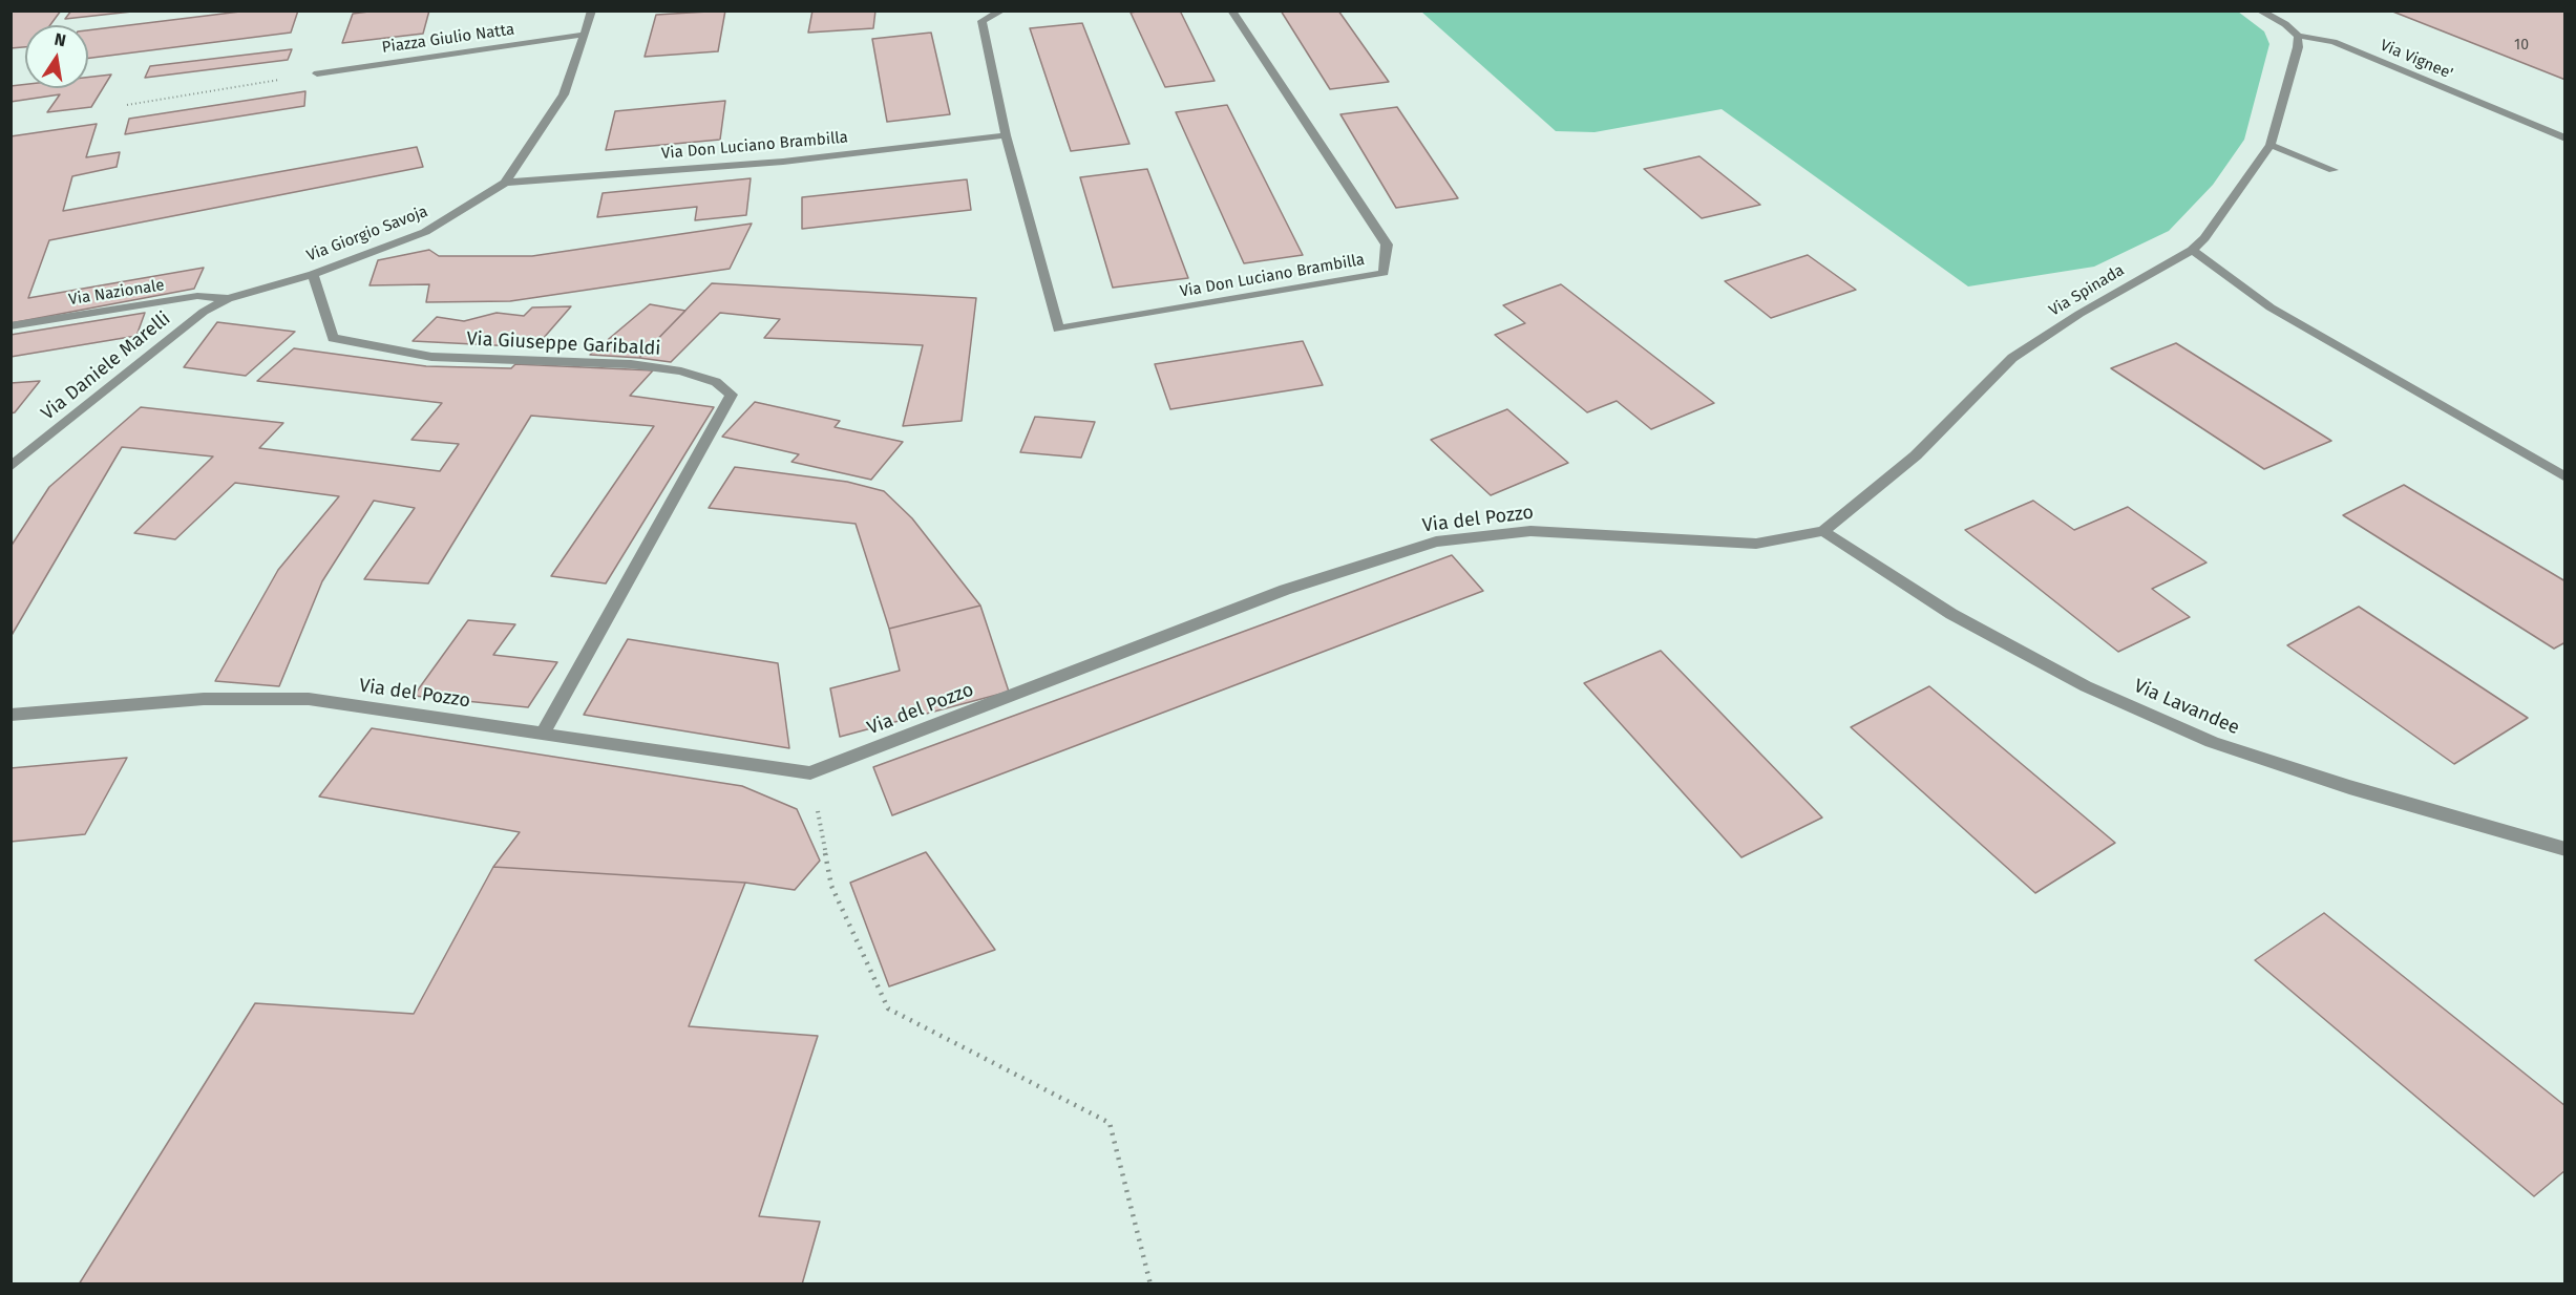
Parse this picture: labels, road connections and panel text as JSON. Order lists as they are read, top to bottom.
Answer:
{
  "streets": {
    "street": [
      "Piazza Giulio Natta",
      "Via Vignee'",
      "Via Don Luciano Brambilla",
      "Via Giorgio Savoja",
      "Via Spinada",
      "Via Nazionale",
      "Via Giuseppe Garibaldi",
      "Via Daniele Marelli",
      "Via del Pozzo",
      "Via Lavandee"
    ]
  },
  "crossings": [
    ["Piazza Giulio Natta", "Via Giorgio Savoja"],
    ["Via Vignee'", "Via Spinada"],
    ["Via Don Luciano Brambilla", "Via Giorgio Savoja"],
    ["Via Giorgio Savoja", "Via Nazionale"],
    ["Via Giorgio Savoja", "Via Giuseppe Garibaldi"],
    ["Via Giorgio Savoja", "Via Daniele Marelli"],
    ["Via Spinada", "Via del Pozzo"],
    ["Via Spinada", "Via Lavandee"],
    ["Via Nazionale", "Via Daniele Marelli"],
    ["Via Giuseppe Garibaldi", "Via del Pozzo"],
    ["Via del Pozzo", "Via Lavandee"]
  ],
  "house_numbers": ["10"],
  "north": "top"
}
